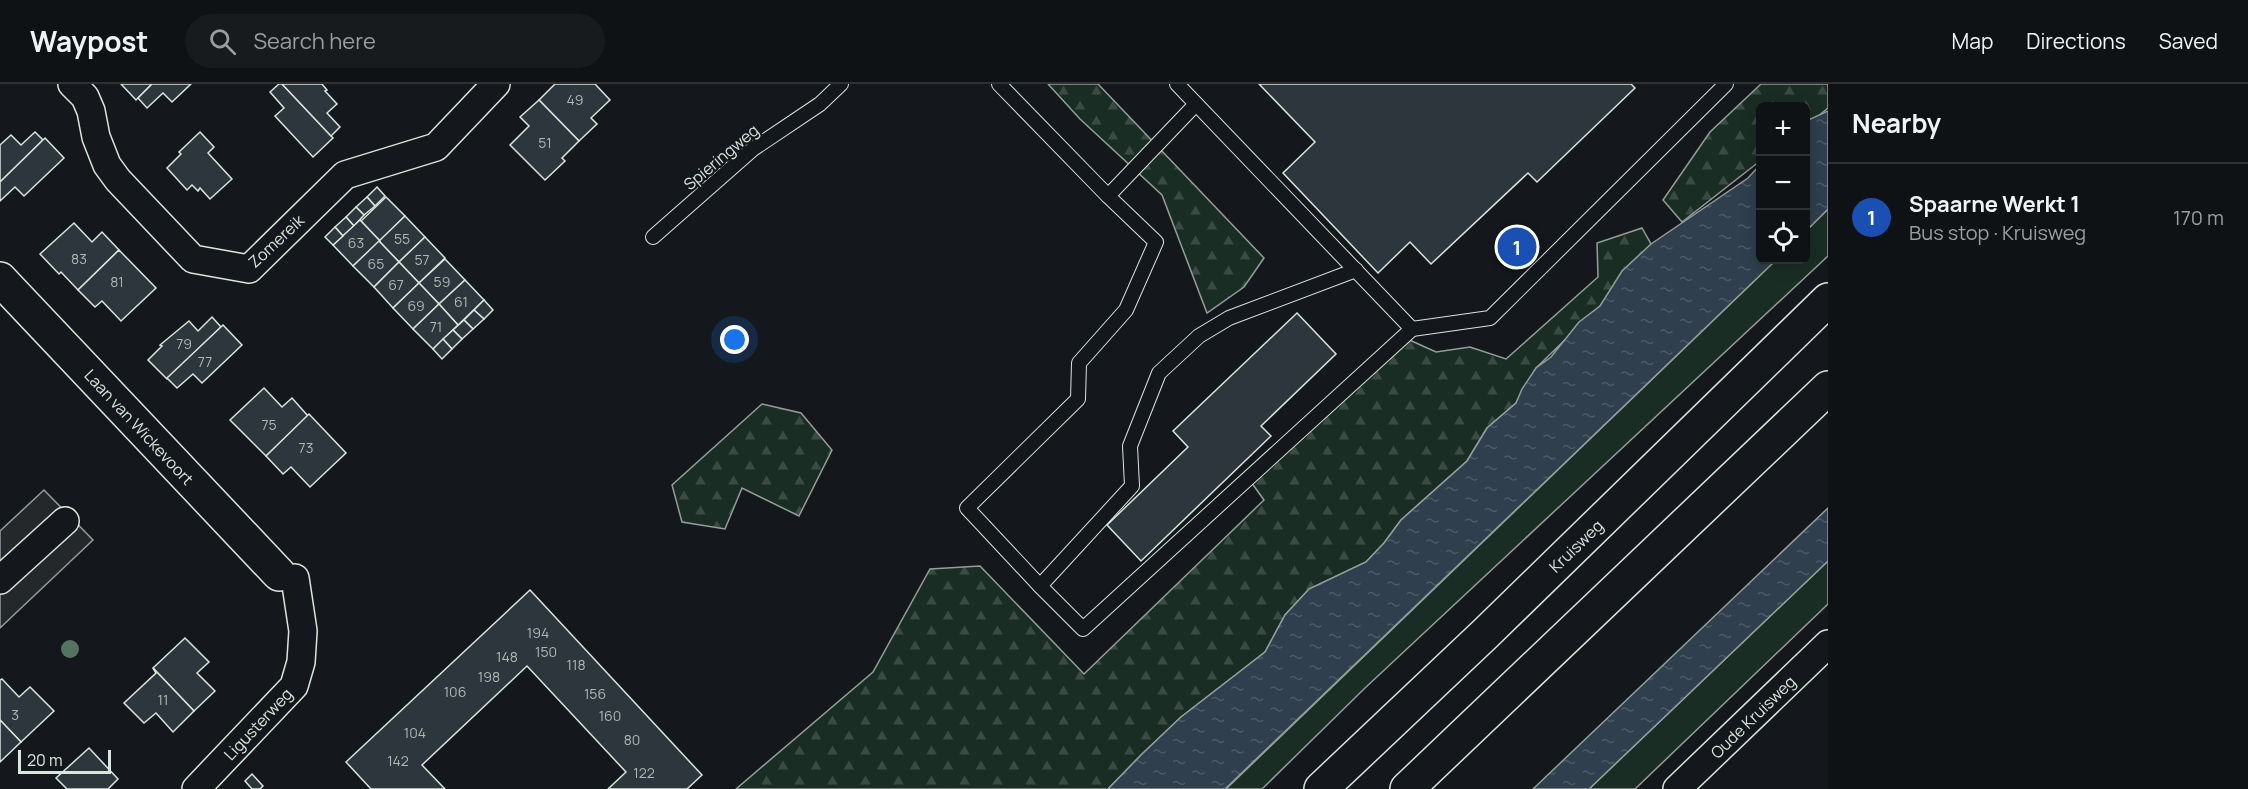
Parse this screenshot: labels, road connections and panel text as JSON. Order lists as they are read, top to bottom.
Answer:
{
  "streets": {
    "main road": ["Laan van Wickevoort", "Kruisweg"],
    "street": ["Zomereik", "Oude Kruisweg", "Ligusterweg"],
    "lane": ["Spieringweg"]
  },
  "crossings": [
    ["Laan van Wickevoort", "Ligusterweg"]
  ],
  "house_numbers": [
    "49",
    "51",
    "55",
    "63",
    "83",
    "57",
    "65",
    "81",
    "59",
    "67",
    "61",
    "69",
    "71",
    "79",
    "77",
    "75",
    "73",
    "194",
    "150",
    "148",
    "118",
    "198",
    "106",
    "156",
    "11",
    "3",
    "160",
    "104",
    "80",
    "142",
    "122"
  ],
  "scale_bar": "20 m",
  "page": {
    "header": "Waypost",
    "search": "Search here",
    "nav": ["Map", "Directions", "Saved"],
    "heading": "Nearby",
    "map_buttons": ["+", "−"],
    "list": [
      {
        "mark": "1",
        "name": "Spaarne Werkt 1",
        "note": "Bus stop · Kruisweg",
        "value": "170 m"
      }
    ],
    "pins": "1",
    "scale": "20 m"
  }
}
